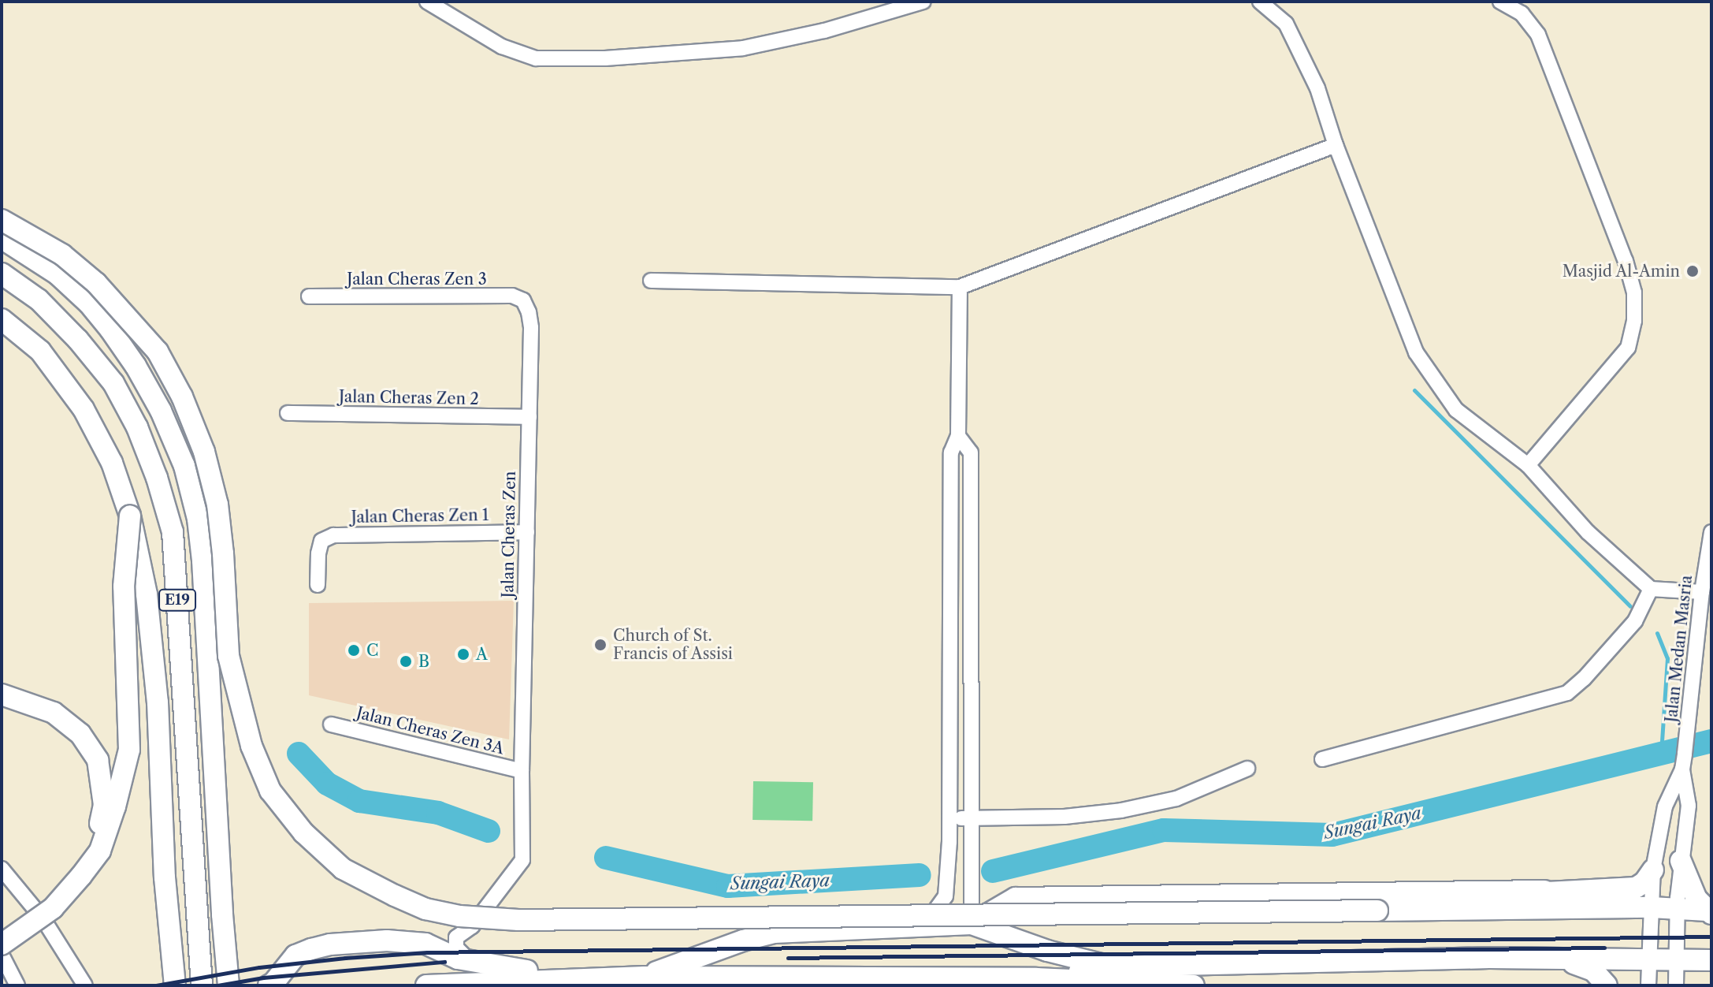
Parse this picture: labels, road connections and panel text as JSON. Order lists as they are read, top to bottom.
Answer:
{
  "streets": {
    "highway": ["E19"],
    "street": [
      "Jalan Cheras Zen 3",
      "Jalan Cheras Zen 2",
      "Jalan Cheras Zen 1",
      "Jalan Cheras Zen",
      "Jalan Medan Masria",
      "Jalan Cheras Zen 3A"
    ]
  },
  "crossings": [
    ["Jalan Cheras Zen 3", "Jalan Cheras Zen"],
    ["Jalan Cheras Zen 2", "Jalan Cheras Zen"],
    ["Jalan Cheras Zen 1", "Jalan Cheras Zen"],
    ["Jalan Cheras Zen", "Jalan Cheras Zen 3A"]
  ],
  "water": ["Sungai Raya"],
  "places": [
    "Masjid Al-Amin",
    "Church of St. Francis of Assisi",
    "C",
    "A",
    "B"
  ]
}
